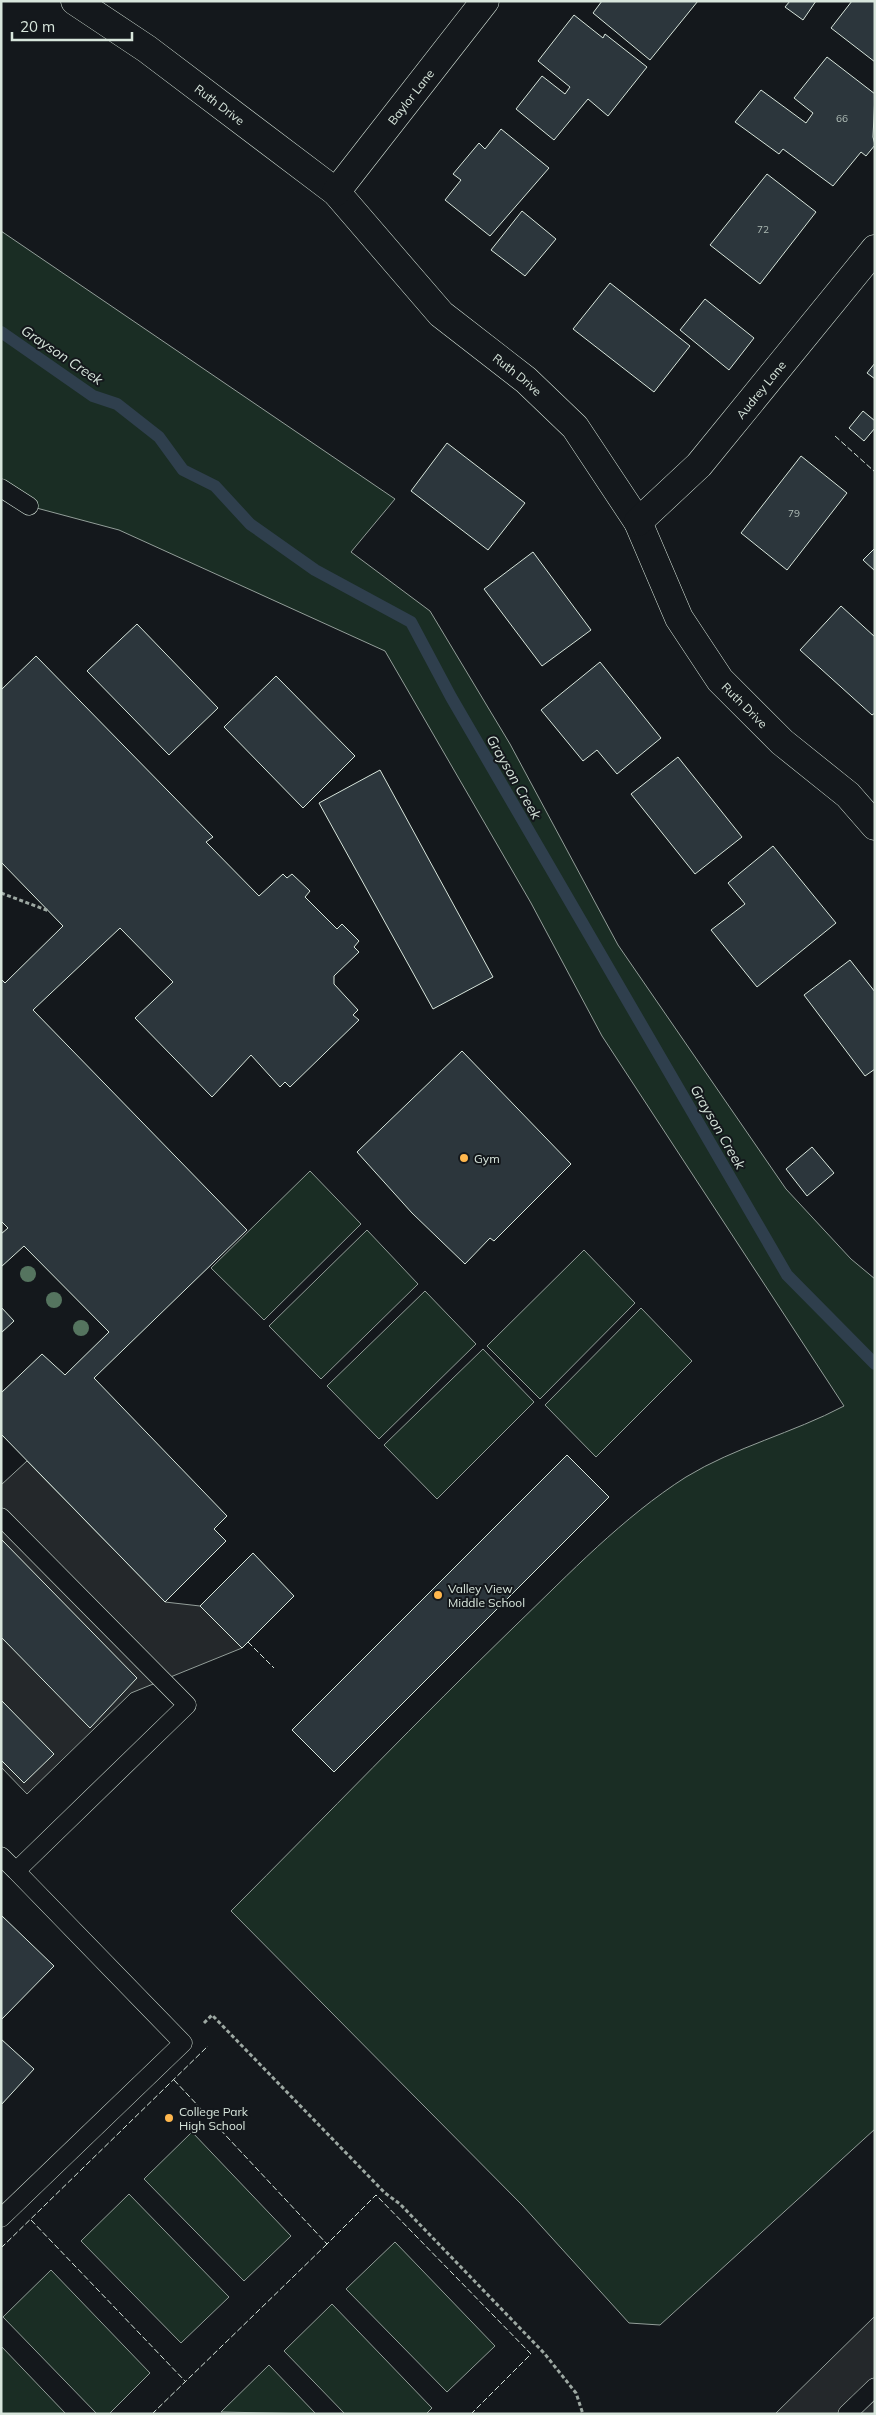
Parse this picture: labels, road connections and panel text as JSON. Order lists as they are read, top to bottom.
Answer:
{
  "streets": {
    "street": ["Baylor Lane", "Ruth Drive", "Audrey Lane"]
  },
  "crossings": [
    ["Baylor Lane", "Ruth Drive"],
    ["Ruth Drive", "Audrey Lane"]
  ],
  "water": ["Grayson Creek"],
  "places": ["Gym", "Valley View Middle School", "College Park High School"],
  "house_numbers": ["66", "72", "79"],
  "scale_bar": "20 m"
}
